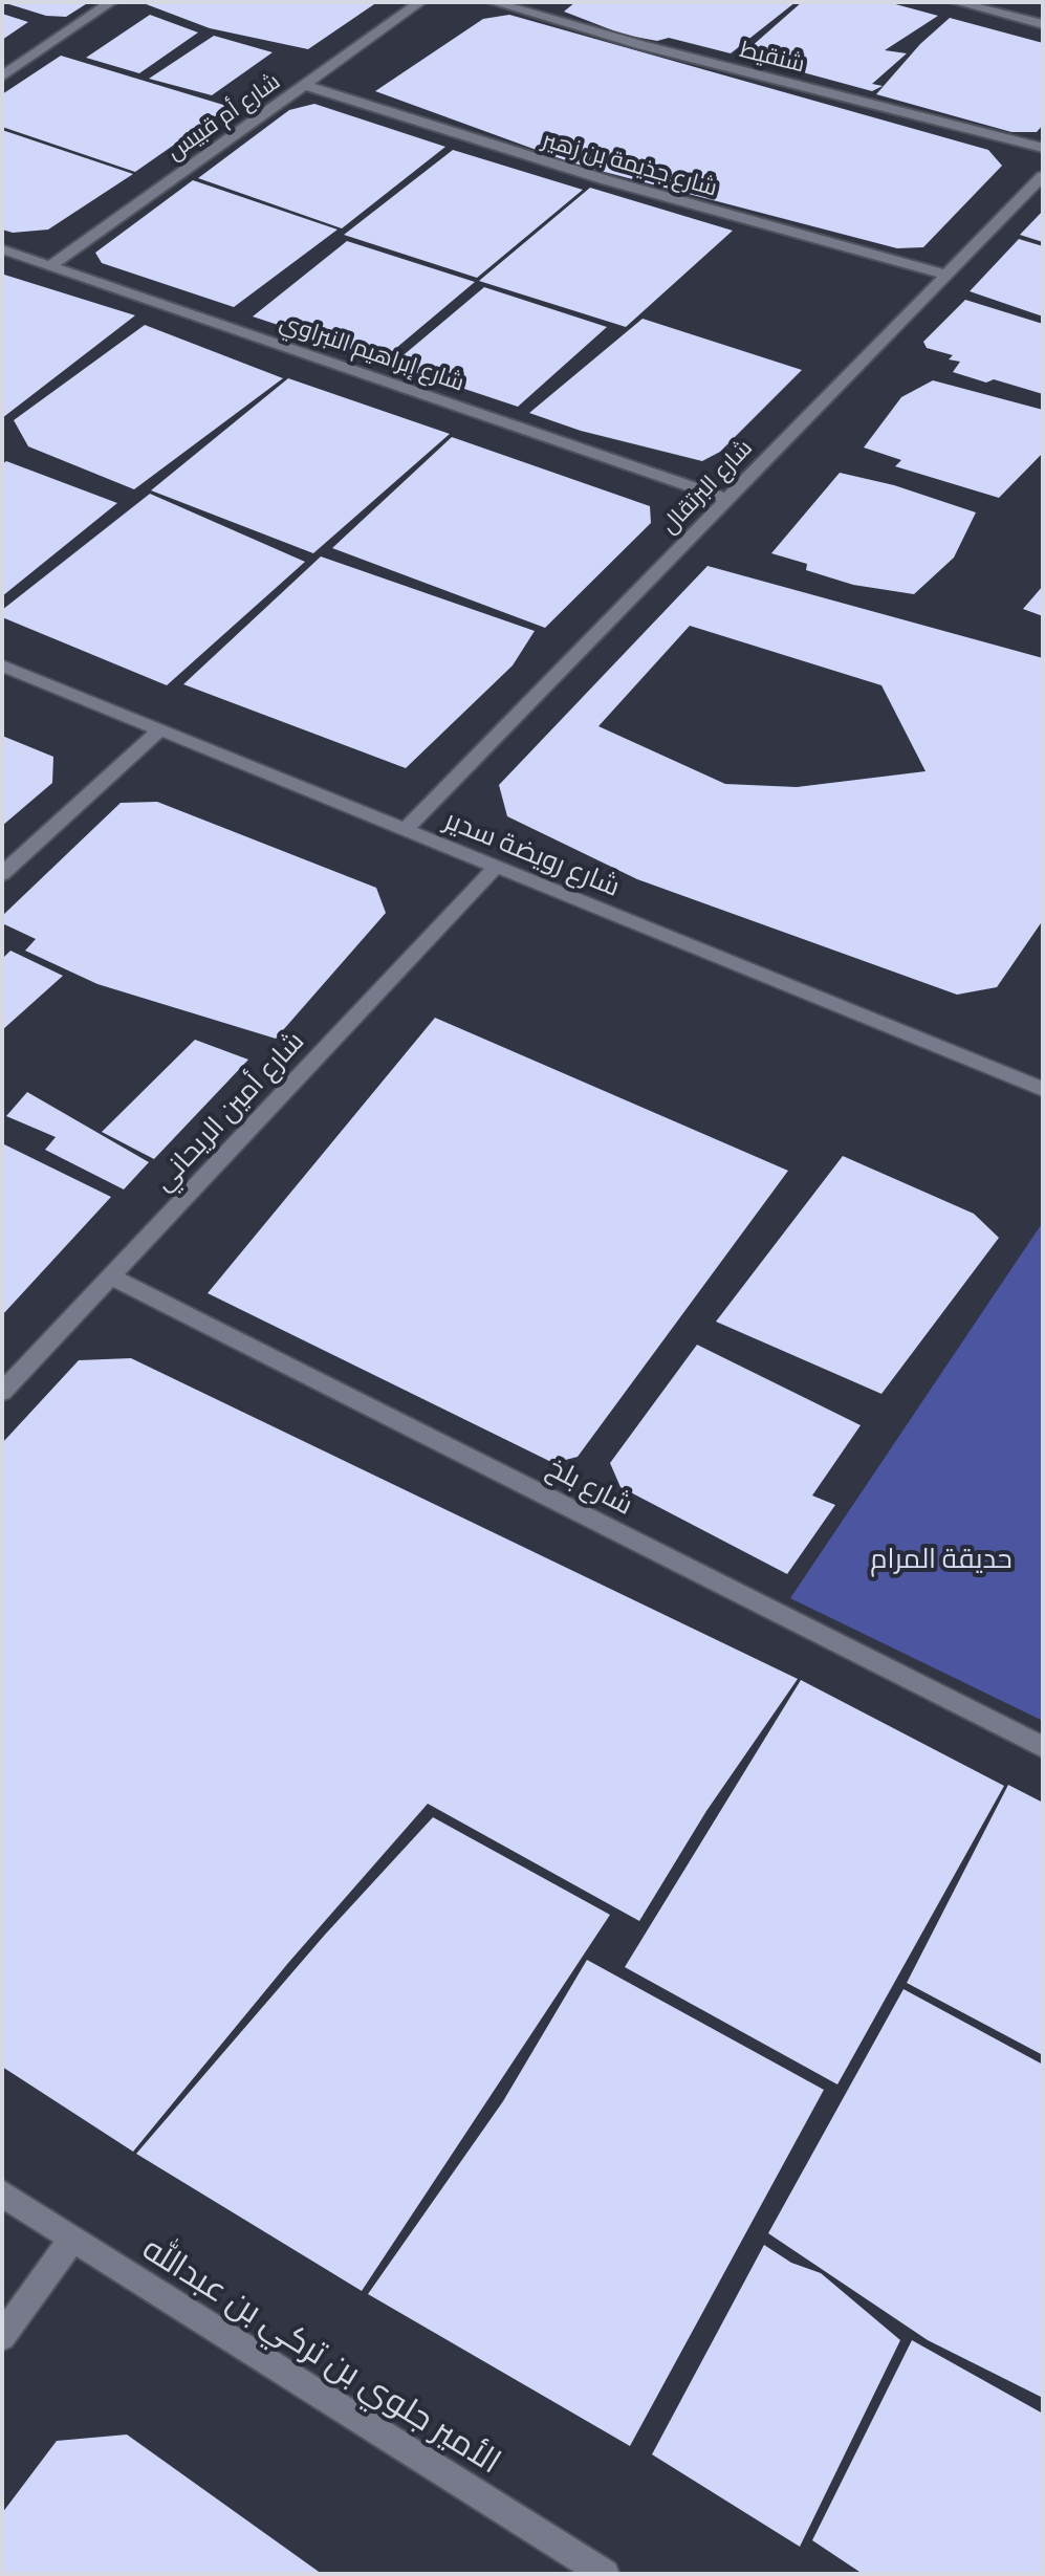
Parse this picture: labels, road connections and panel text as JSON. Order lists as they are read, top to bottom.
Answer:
{
  "streets": {
    "street": [
      "شنقيط",
      "شارع أم قبيس",
      "شارع جذيمة بن زهير",
      "شارع إبراهيم النبراوي",
      "شارع البرتقال",
      "شارع رويضة سدير",
      "شارع أمين الريحاني",
      "شارع بلخ",
      "الأمير جلوي بن تركي بن عبدالله"
    ]
  },
  "crossings": [
    ["شارع أم قبيس", "شارع جذيمة بن زهير"],
    ["شارع أم قبيس", "شارع إبراهيم النبراوي"],
    ["شارع جذيمة بن زهير", "شارع البرتقال"],
    ["شارع إبراهيم النبراوي", "شارع البرتقال"],
    ["شارع البرتقال", "شارع رويضة سدير"],
    ["شارع رويضة سدير", "شارع أمين الريحاني"],
    ["شارع أمين الريحاني", "شارع بلخ"]
  ],
  "parks": ["حديقة المرام"]
}
